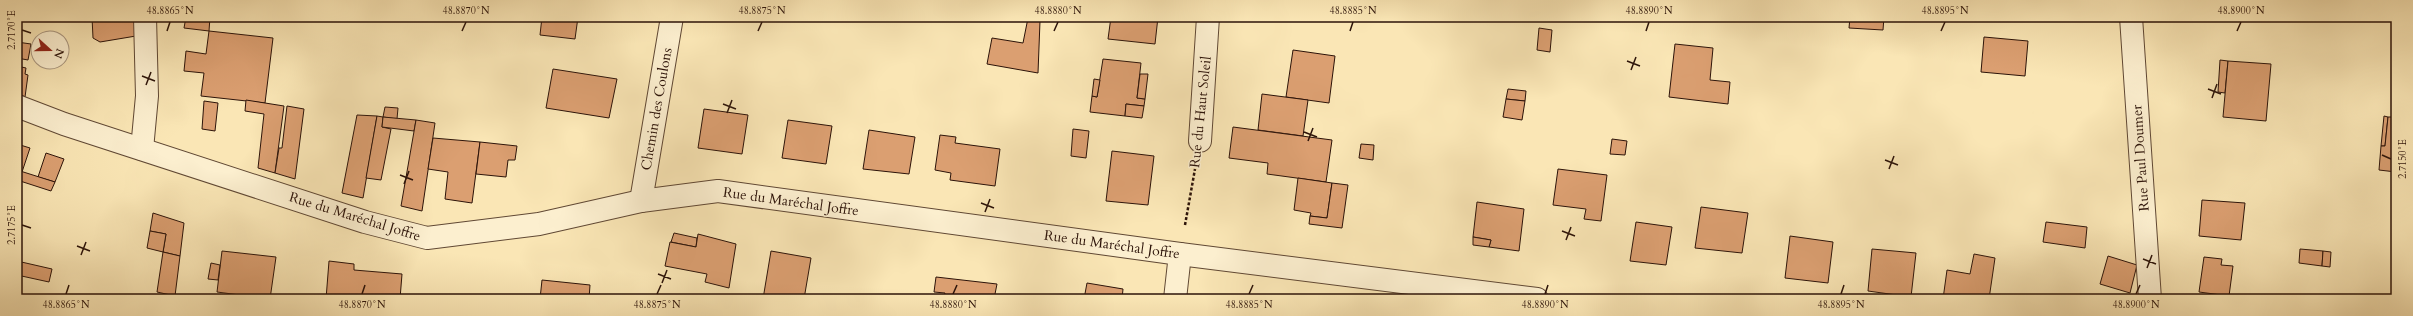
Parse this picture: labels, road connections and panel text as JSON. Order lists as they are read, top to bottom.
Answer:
{
  "streets": {
    "street": [
      "Chemin des Coulons",
      "Rue du Haut Soleil",
      "Rue Paul Doumer",
      "Rue du Maréchal Joffre"
    ]
  },
  "crossings": [
    ["Chemin des Coulons", "Rue du Maréchal Joffre"],
    ["Rue du Haut Soleil", "Rue du Maréchal Joffre"]
  ],
  "north": "right",
  "coordinates": [
    "48.8865°N",
    "48.8870°N",
    "48.8875°N",
    "48.8880°N",
    "48.8885°N",
    "48.8890°N",
    "48.8895°N",
    "48.8900°N",
    "2.7170°E",
    "2.7150°E",
    "2.7175°E"
  ]
}
